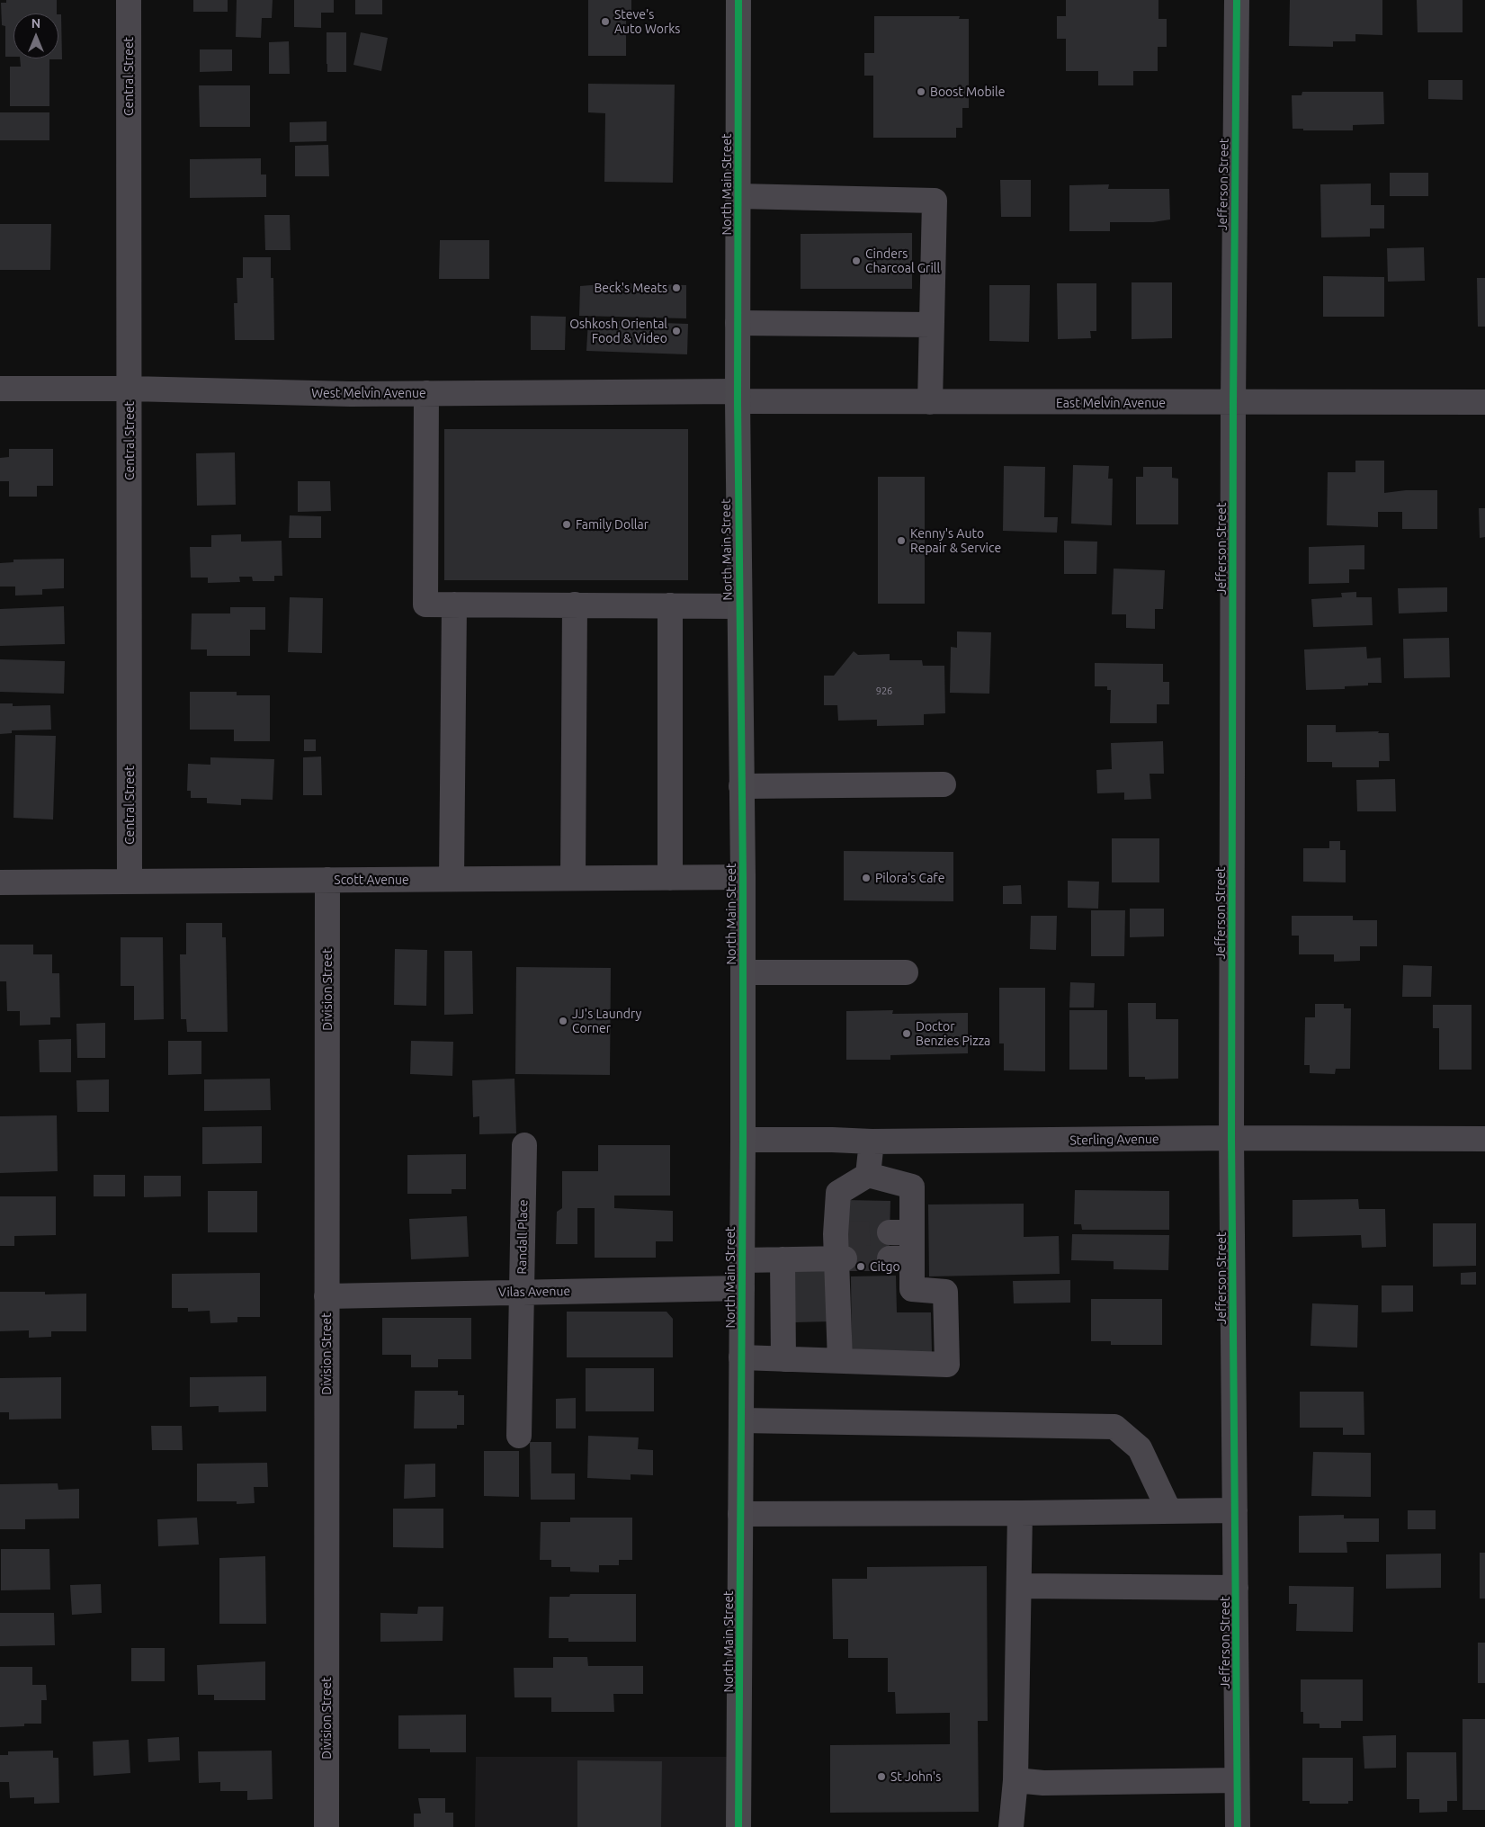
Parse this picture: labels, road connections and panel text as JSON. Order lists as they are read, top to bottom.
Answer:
{
  "streets": {
    "main road": ["North Main Street"],
    "street": [
      "Central Street",
      "Jefferson Street",
      "West Melvin Avenue",
      "East Melvin Avenue",
      "Scott Avenue",
      "Division Street",
      "Sterling Avenue",
      "Randall Place",
      "Vilas Avenue"
    ]
  },
  "crossings": [
    ["Central Street", "West Melvin Avenue"],
    ["Central Street", "Scott Avenue"],
    ["North Main Street", "West Melvin Avenue"],
    ["North Main Street", "East Melvin Avenue"],
    ["North Main Street", "Scott Avenue"],
    ["North Main Street", "Sterling Avenue"],
    ["North Main Street", "Vilas Avenue"],
    ["Jefferson Street", "East Melvin Avenue"],
    ["Jefferson Street", "Sterling Avenue"],
    ["West Melvin Avenue", "East Melvin Avenue"],
    ["Scott Avenue", "Division Street"],
    ["Division Street", "Vilas Avenue"],
    ["Randall Place", "Vilas Avenue"]
  ],
  "places": [
    "Steve's Auto Works",
    "Boost Mobile",
    "Cinders Charcoal Grill",
    "Beck's Meats",
    "Oshkosh Oriental Food & Video",
    "Family Dollar",
    "Kenny's Auto Repair & Service",
    "Pilora's Cafe",
    "JJ's Laundry Corner",
    "Doctor Benzies Pizza",
    "Citgo",
    "St John's"
  ],
  "house_numbers": ["926"],
  "north": "top"
}
